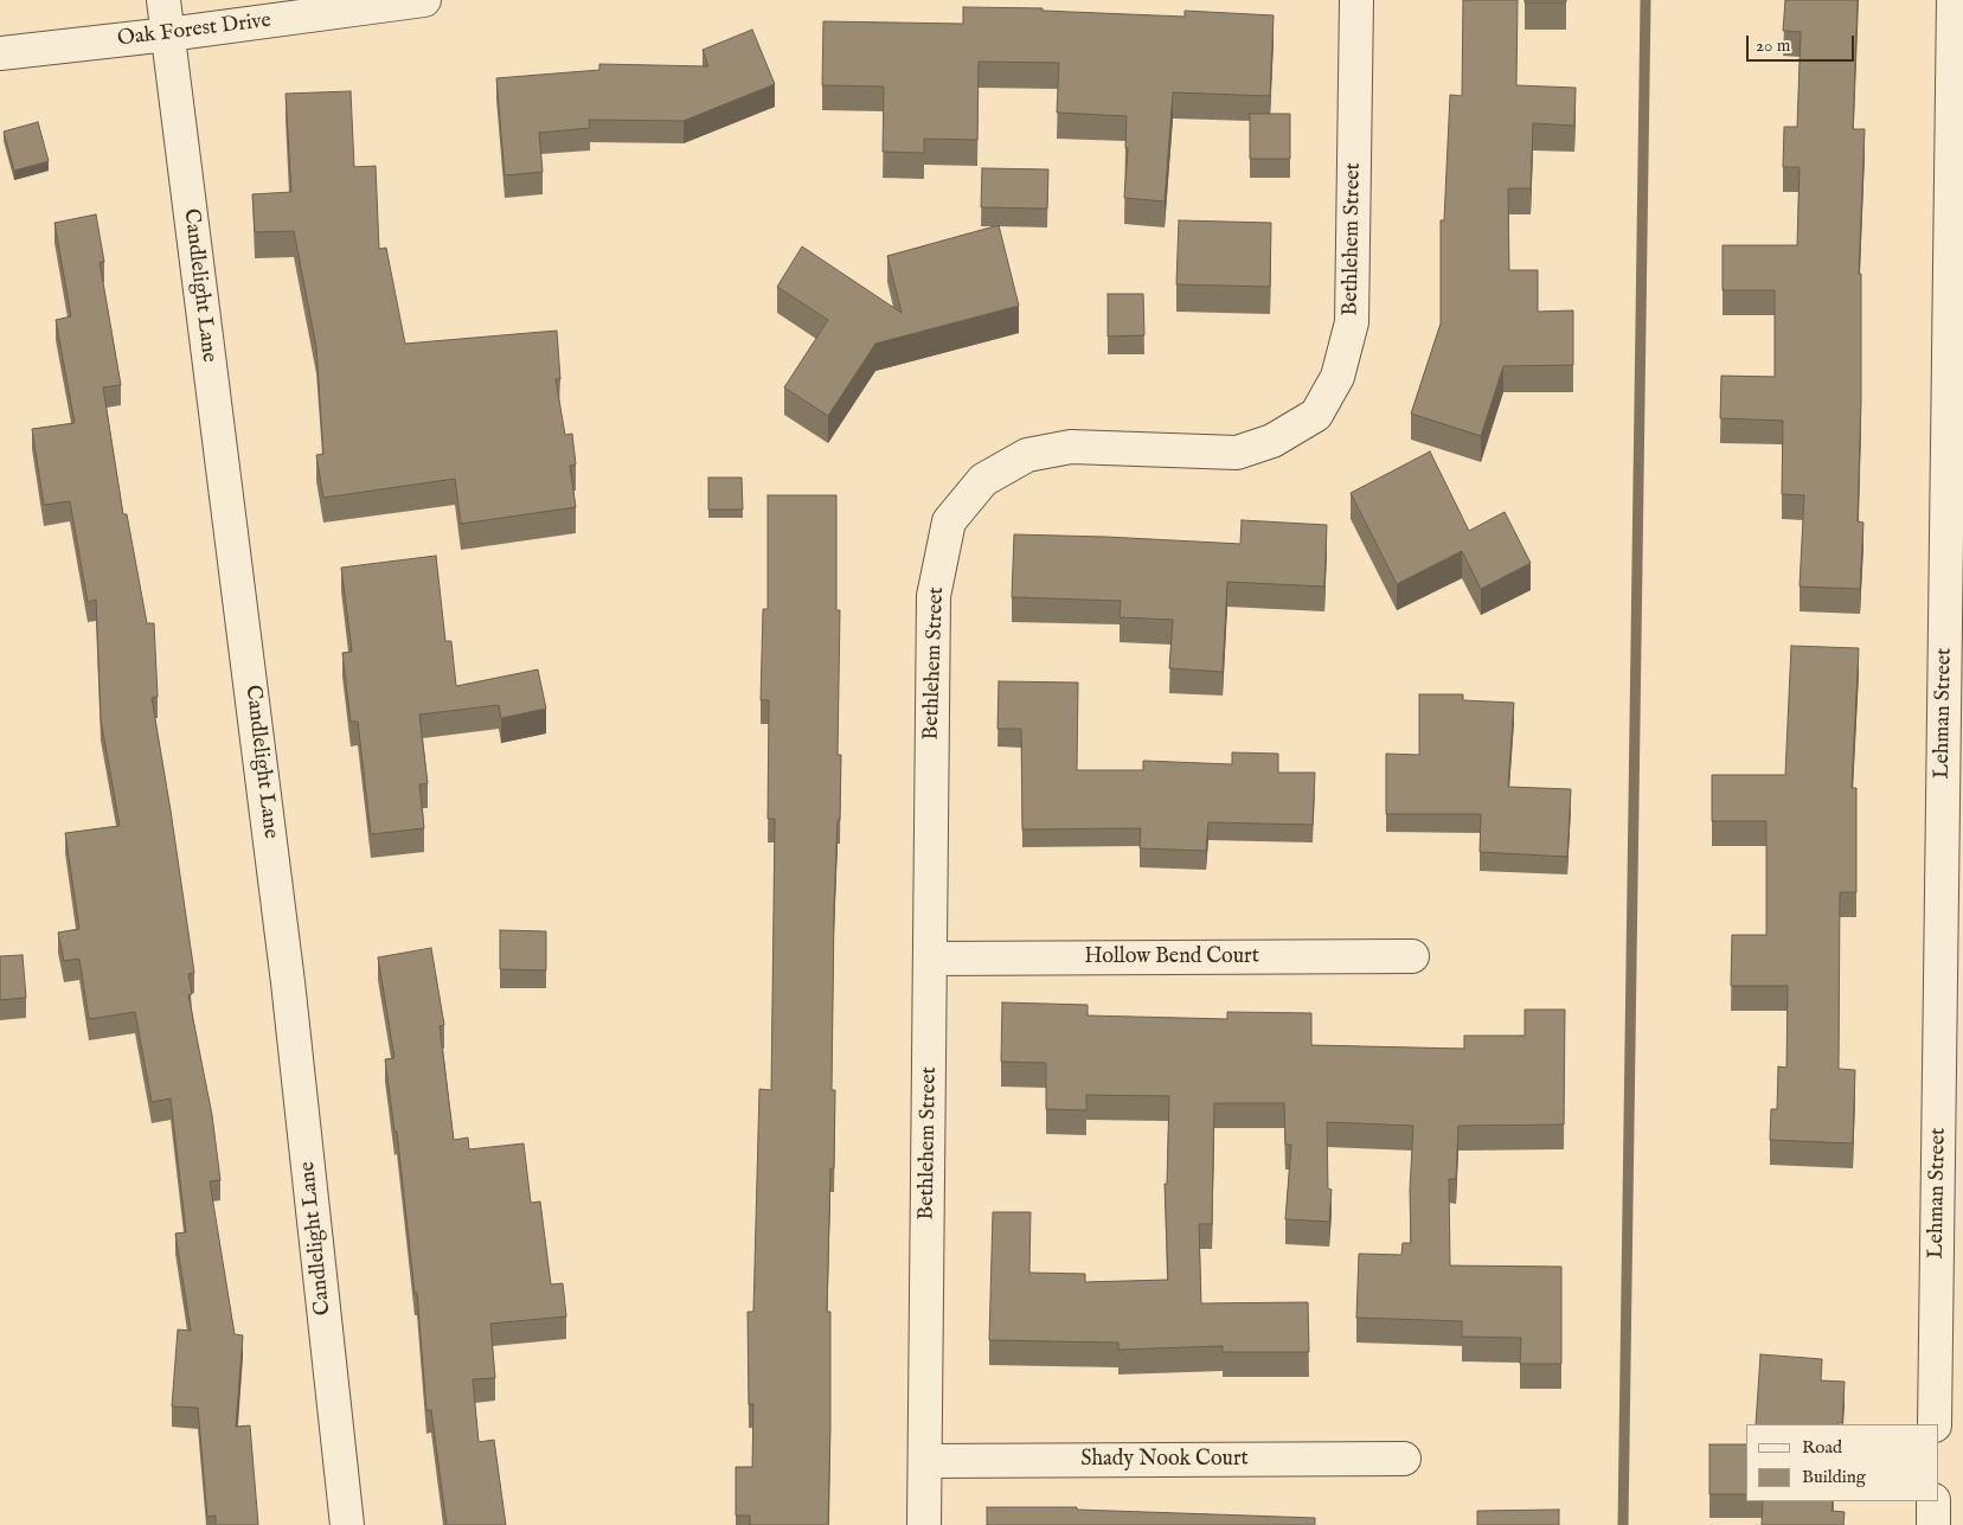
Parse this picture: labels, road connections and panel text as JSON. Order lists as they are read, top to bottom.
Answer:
{
  "streets": {
    "street": [
      "Oak Forest Drive",
      "Bethlehem Street",
      "Candlelight Lane",
      "Lehman Street",
      "Hollow Bend Court",
      "Shady Nook Court"
    ]
  },
  "crossings": [
    ["Oak Forest Drive", "Candlelight Lane"],
    ["Bethlehem Street", "Hollow Bend Court"],
    ["Bethlehem Street", "Shady Nook Court"]
  ],
  "legend": ["Road", "Building"],
  "scale_bar": "20 m"
}
